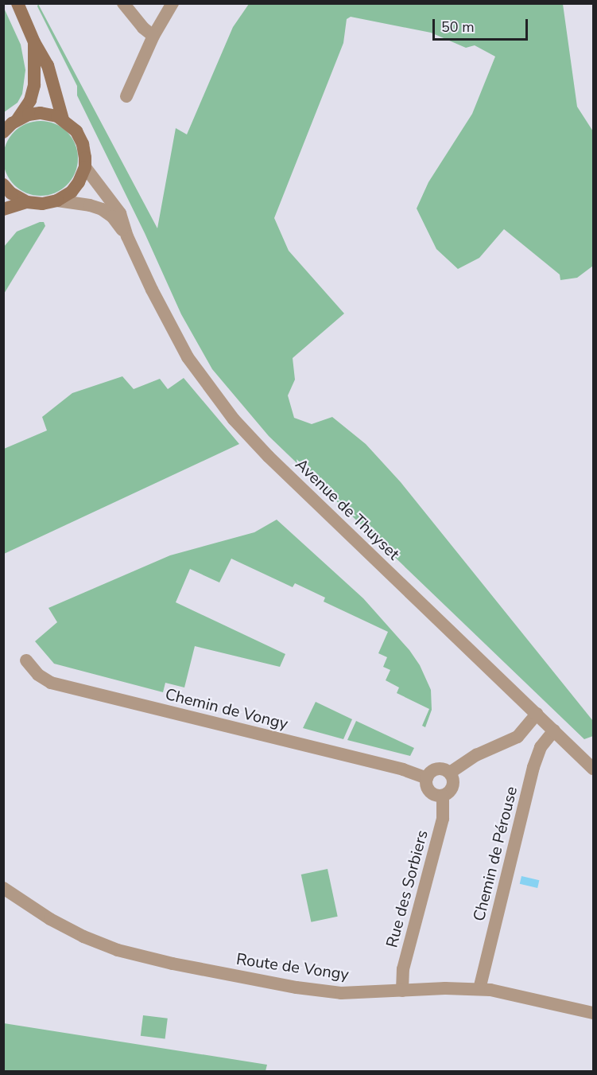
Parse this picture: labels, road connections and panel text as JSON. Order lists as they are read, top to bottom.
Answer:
{
  "streets": {
    "street": [
      "Avenue de Thuyset",
      "Chemin de Vongy",
      "Chemin de Pérouse",
      "Rue des Sorbiers",
      "Route de Vongy"
    ]
  },
  "crossings": [
    ["Avenue de Thuyset", "Chemin de Pérouse"],
    ["Chemin de Vongy", "Rue des Sorbiers"],
    ["Chemin de Pérouse", "Route de Vongy"],
    ["Rue des Sorbiers", "Route de Vongy"]
  ],
  "scale_bar": "50 m"
}
